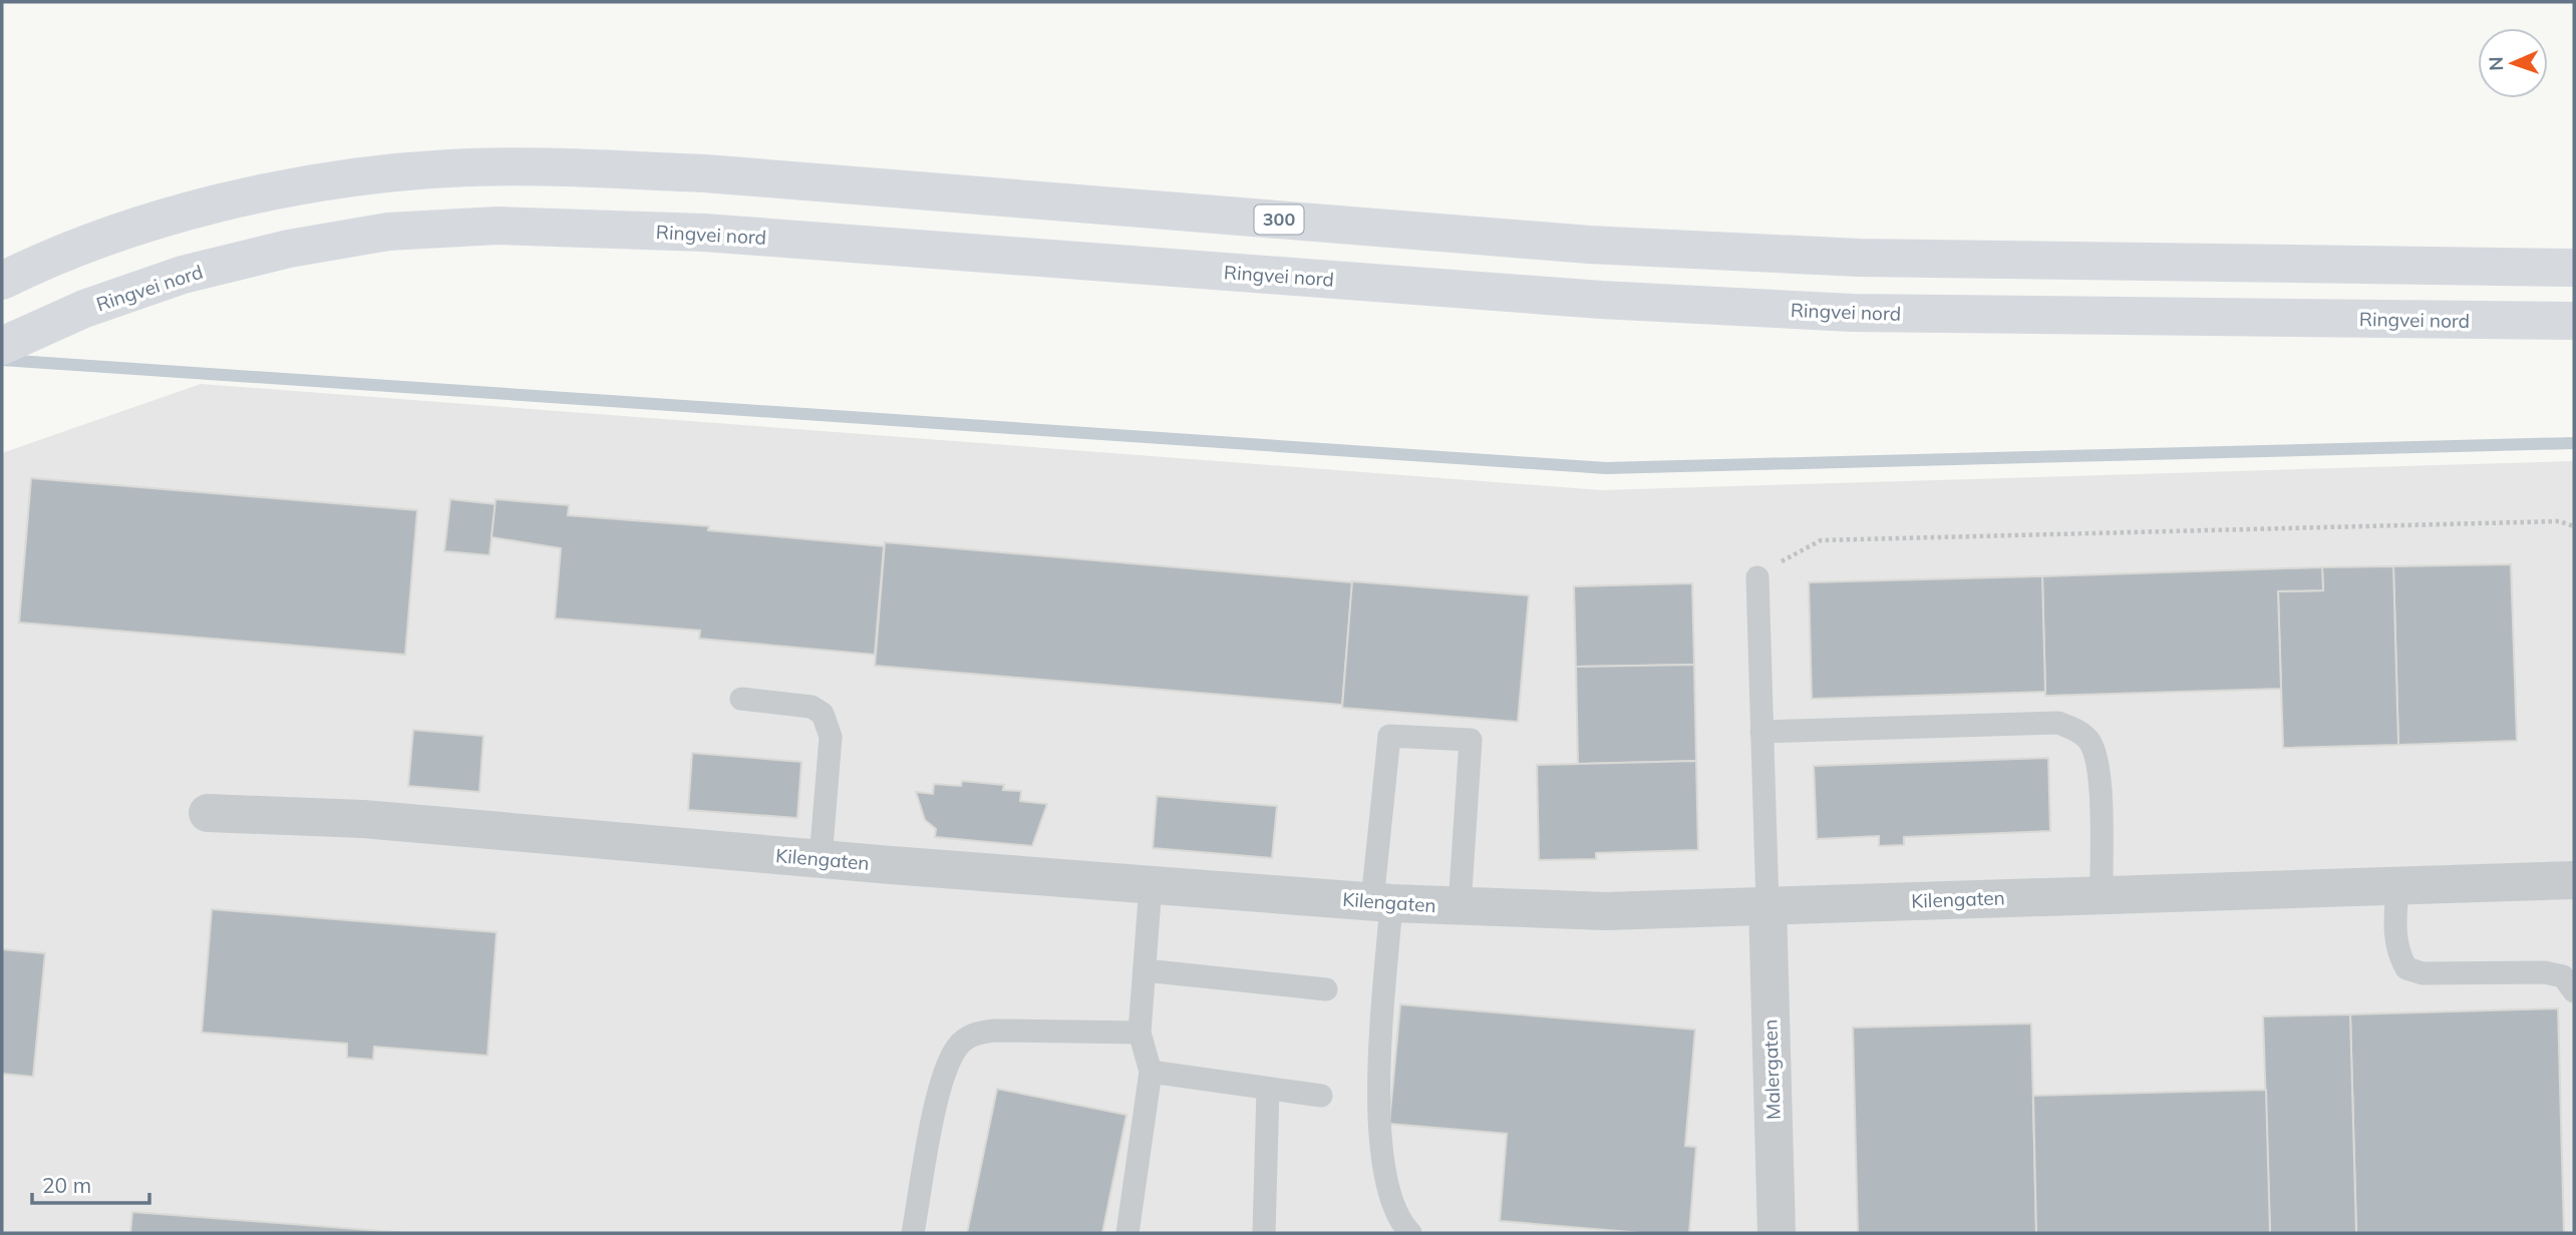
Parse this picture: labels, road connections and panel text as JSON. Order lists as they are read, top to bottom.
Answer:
{
  "streets": {
    "main road": ["300", "Ringvei nord"],
    "street": ["Kilengaten", "Malergaten"]
  },
  "crossings": [
    ["Kilengaten", "Malergaten"]
  ],
  "scale_bar": "20 m",
  "north": "left"
}
